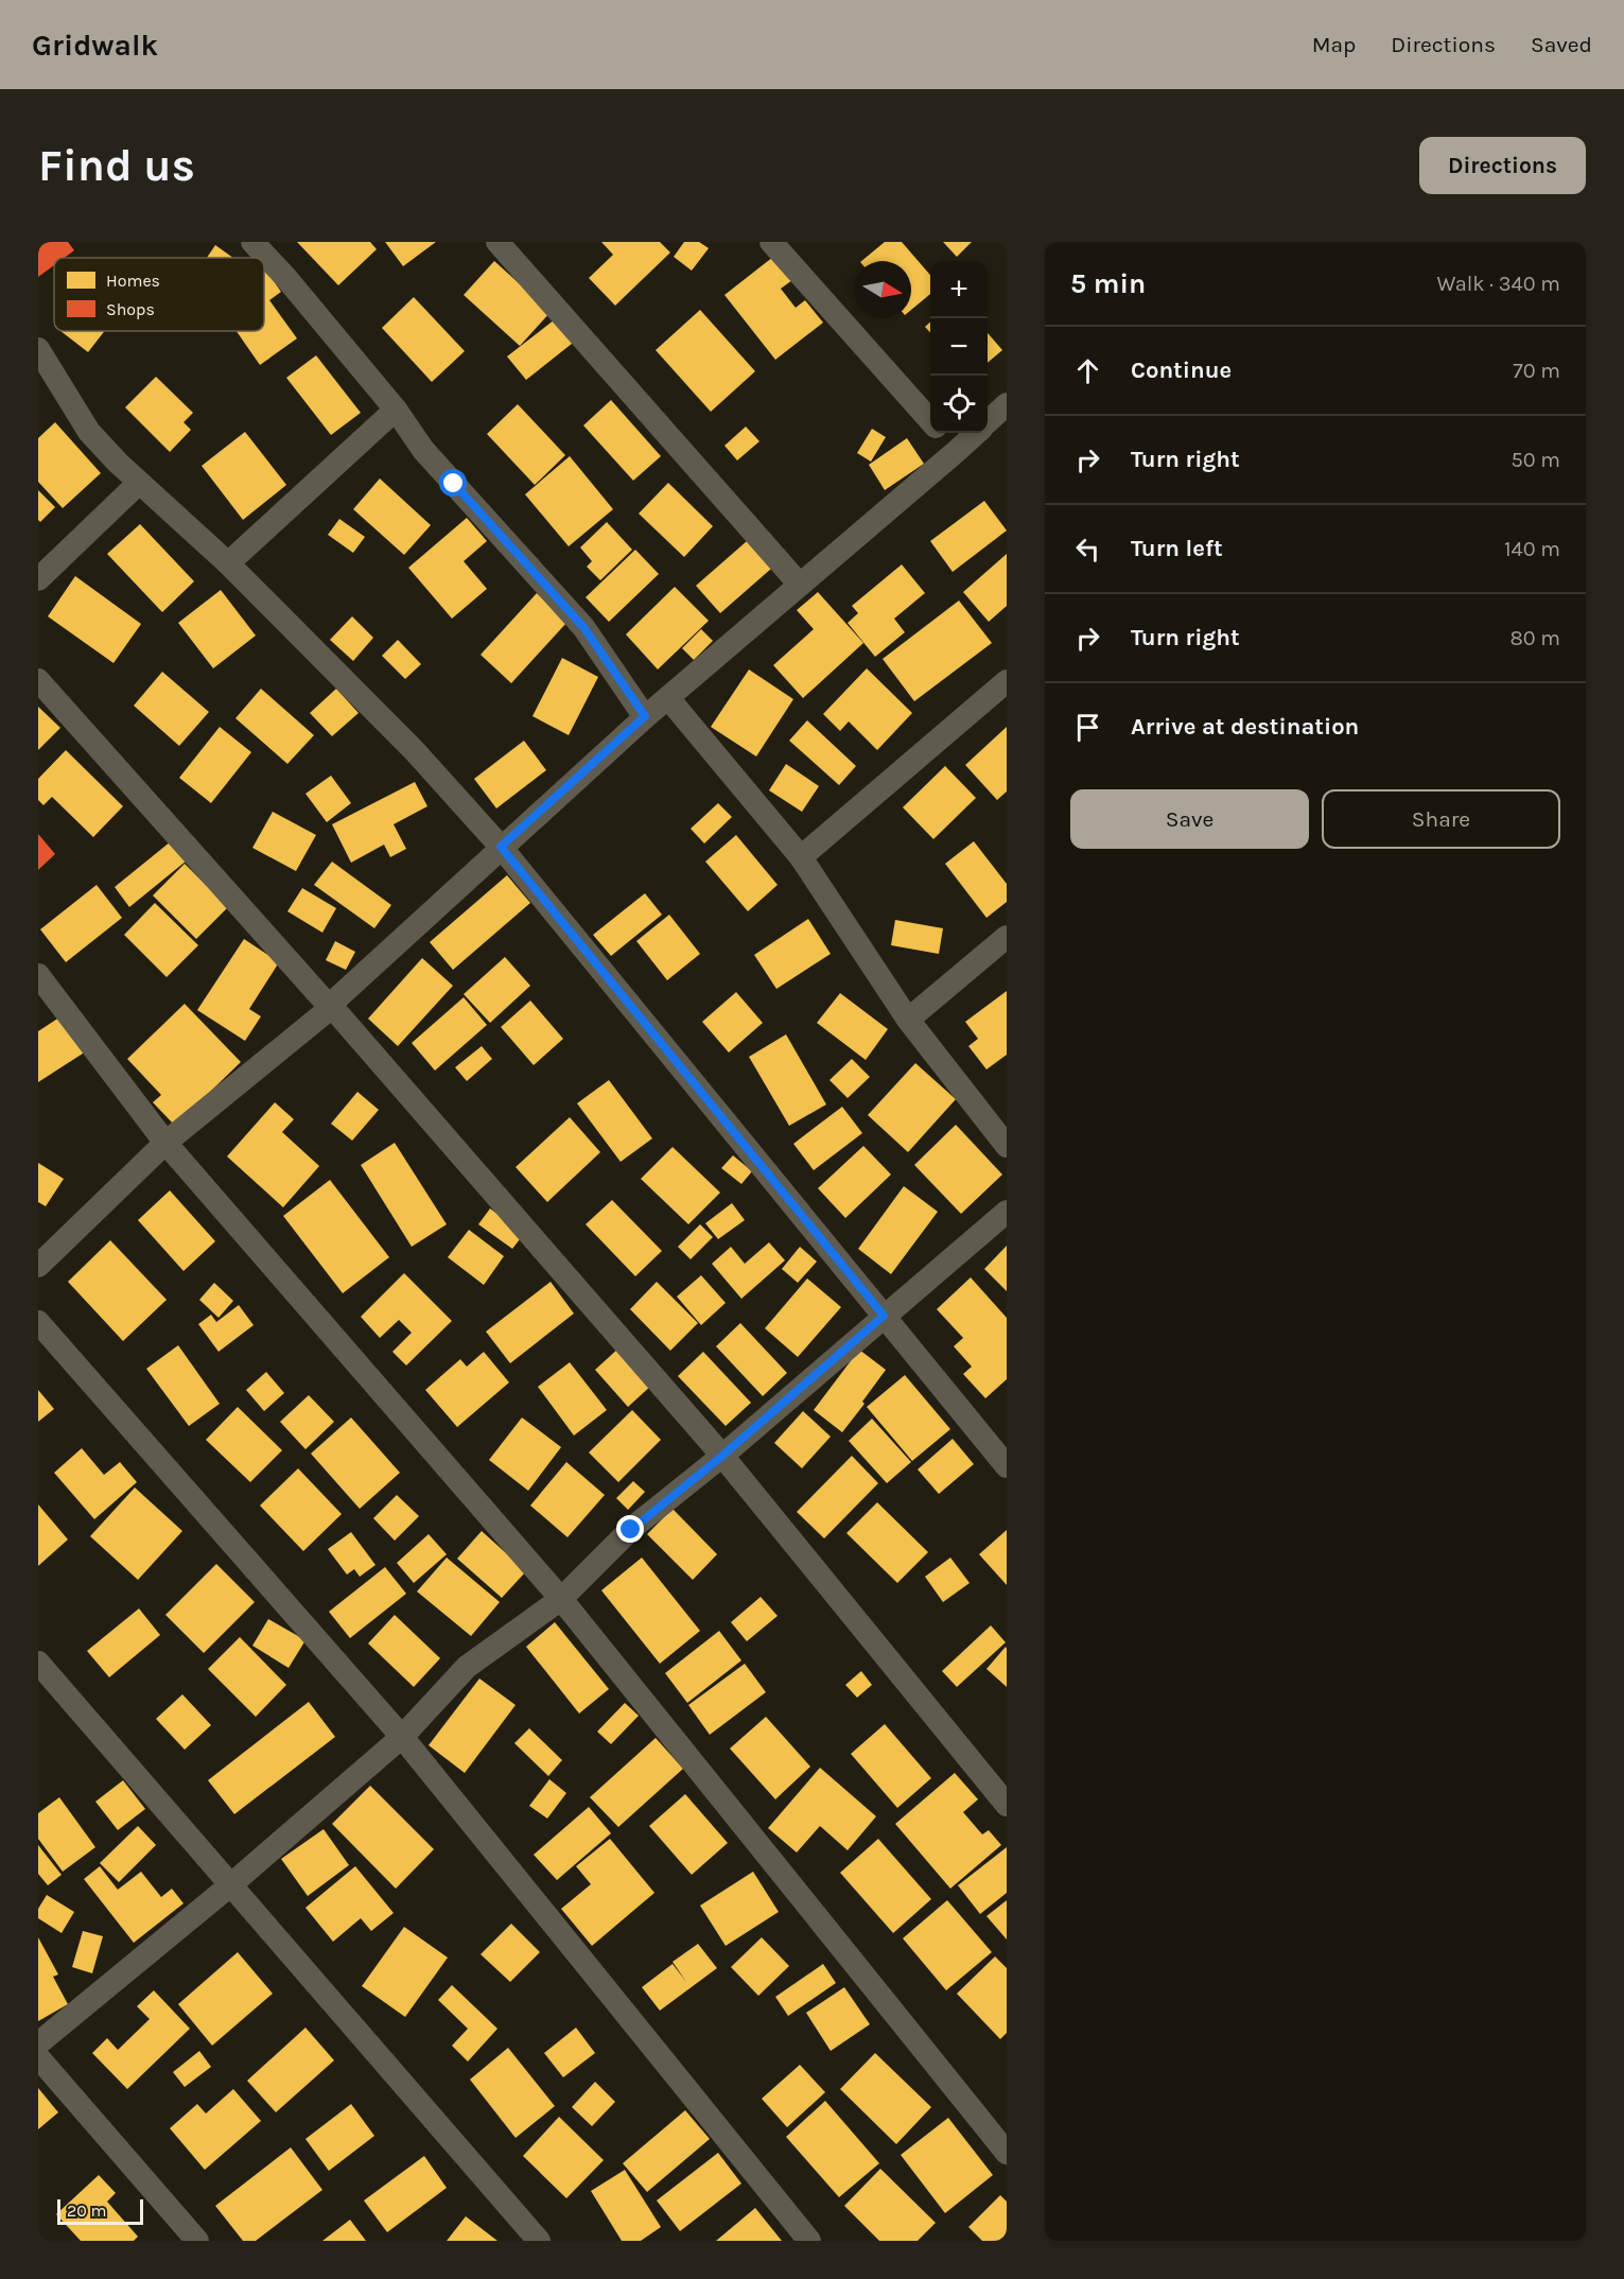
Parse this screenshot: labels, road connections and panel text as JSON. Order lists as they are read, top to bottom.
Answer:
{
  "legend": ["Homes", "Shops"],
  "scale_bar": "20 m",
  "north": "right",
  "page": {
    "header": "Gridwalk",
    "nav": ["Map", "Directions", "Saved"],
    "buttons": [
      "Directions",
      ["Save", "Share"]
    ],
    "title": "Find us",
    "heading": ["5 min", "Walk · 340 m"],
    "map_buttons": ["+", "−"],
    "list": [
      ["Continue", "70 m"],
      ["Turn right", "50 m"],
      ["Turn left", "140 m"],
      ["Turn right", "80 m"],
      "Arrive at destination"
    ],
    "scale": "20 m"
  }
}
